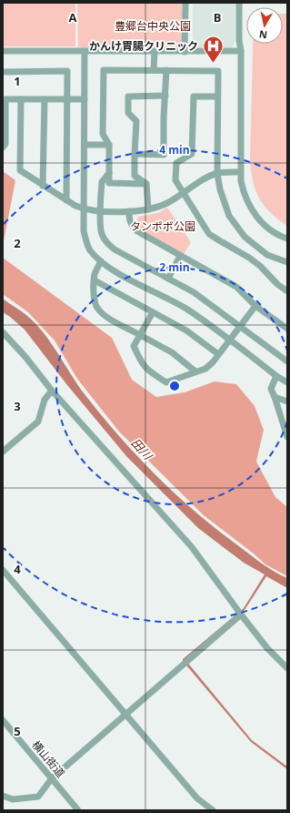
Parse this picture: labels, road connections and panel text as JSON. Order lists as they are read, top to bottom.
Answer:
{
  "streets": {
    "street": ["横山街道"]
  },
  "water": ["田川"],
  "parks": ["豊郷台中央公園", "タンポポ公園"],
  "places": {
    "hospital": ["かんけ胃腸クリニック"]
  },
  "north": "bottom",
  "grid": {
    "columns": ["A", "B"],
    "rows": [
      "1",
      "2",
      "3",
      "4",
      "5"
    ]
  },
  "rings": ["4 min", "2 min"]
}
